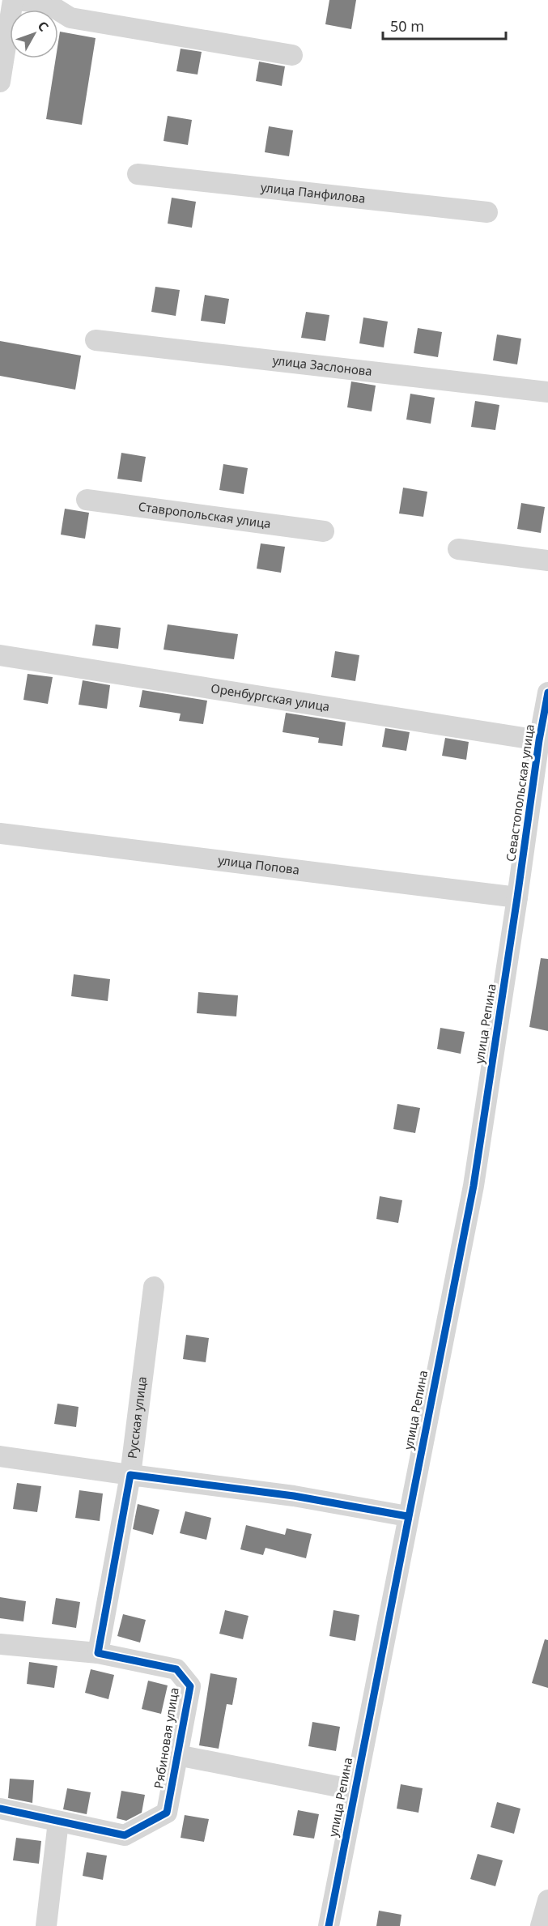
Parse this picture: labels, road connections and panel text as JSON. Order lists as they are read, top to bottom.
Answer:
{
  "streets": {
    "street": [
      "улица Панфилова",
      "улица Заслонова",
      "Ставропольская улица",
      "Оренбургская улица",
      "Севастопольская улица",
      "улица Попова",
      "улица Репина",
      "Русская улица",
      "Рябиновая улица"
    ]
  },
  "crossings": [
    ["Оренбургская улица", "Севастопольская улица"],
    ["Севастопольская улица", "улица Попова"],
    ["Севастопольская улица", "улица Репина"],
    ["улица Попова", "улица Репина"]
  ],
  "scale_bar": "50 m",
  "north": "top right"
}
